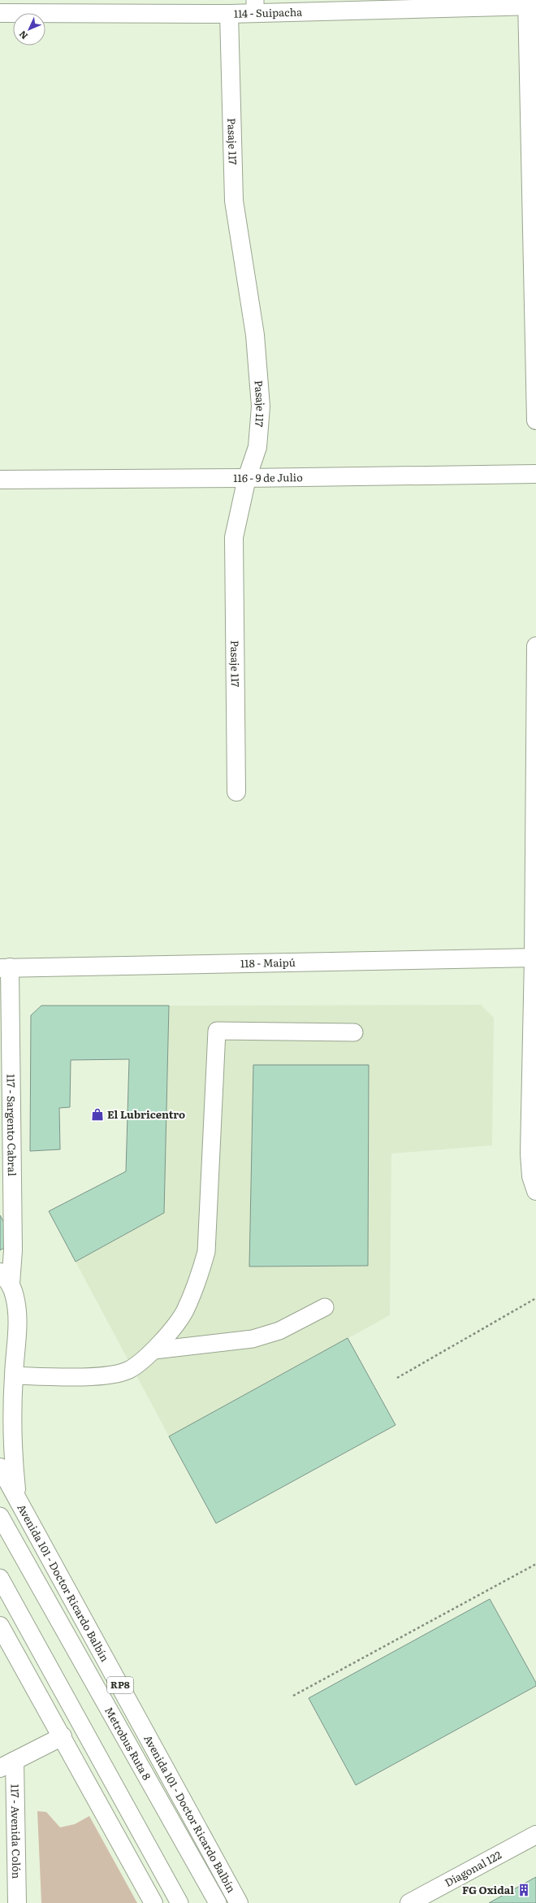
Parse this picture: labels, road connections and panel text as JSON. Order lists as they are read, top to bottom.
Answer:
{
  "streets": {
    "street": [
      "114 - Suipacha",
      "Pasaje 117",
      "116 - 9 de Julio",
      "118 - Maipú",
      "117 - Sargento Cabral",
      "Avenida 101 - Doctor Ricardo Balbín",
      "RP8",
      "117 - Avenida Colón",
      "Diagonal 122"
    ],
    "lane": ["Metrobus Ruta 8"]
  },
  "crossings": [
    ["114 - Suipacha", "Pasaje 117"],
    ["Pasaje 117", "116 - 9 de Julio"],
    ["118 - Maipú", "117 - Sargento Cabral"]
  ],
  "places": {
    "shop": ["El Lubricentro"],
    "building": ["FG Oxidal"]
  },
  "north": "bottom left"
}
